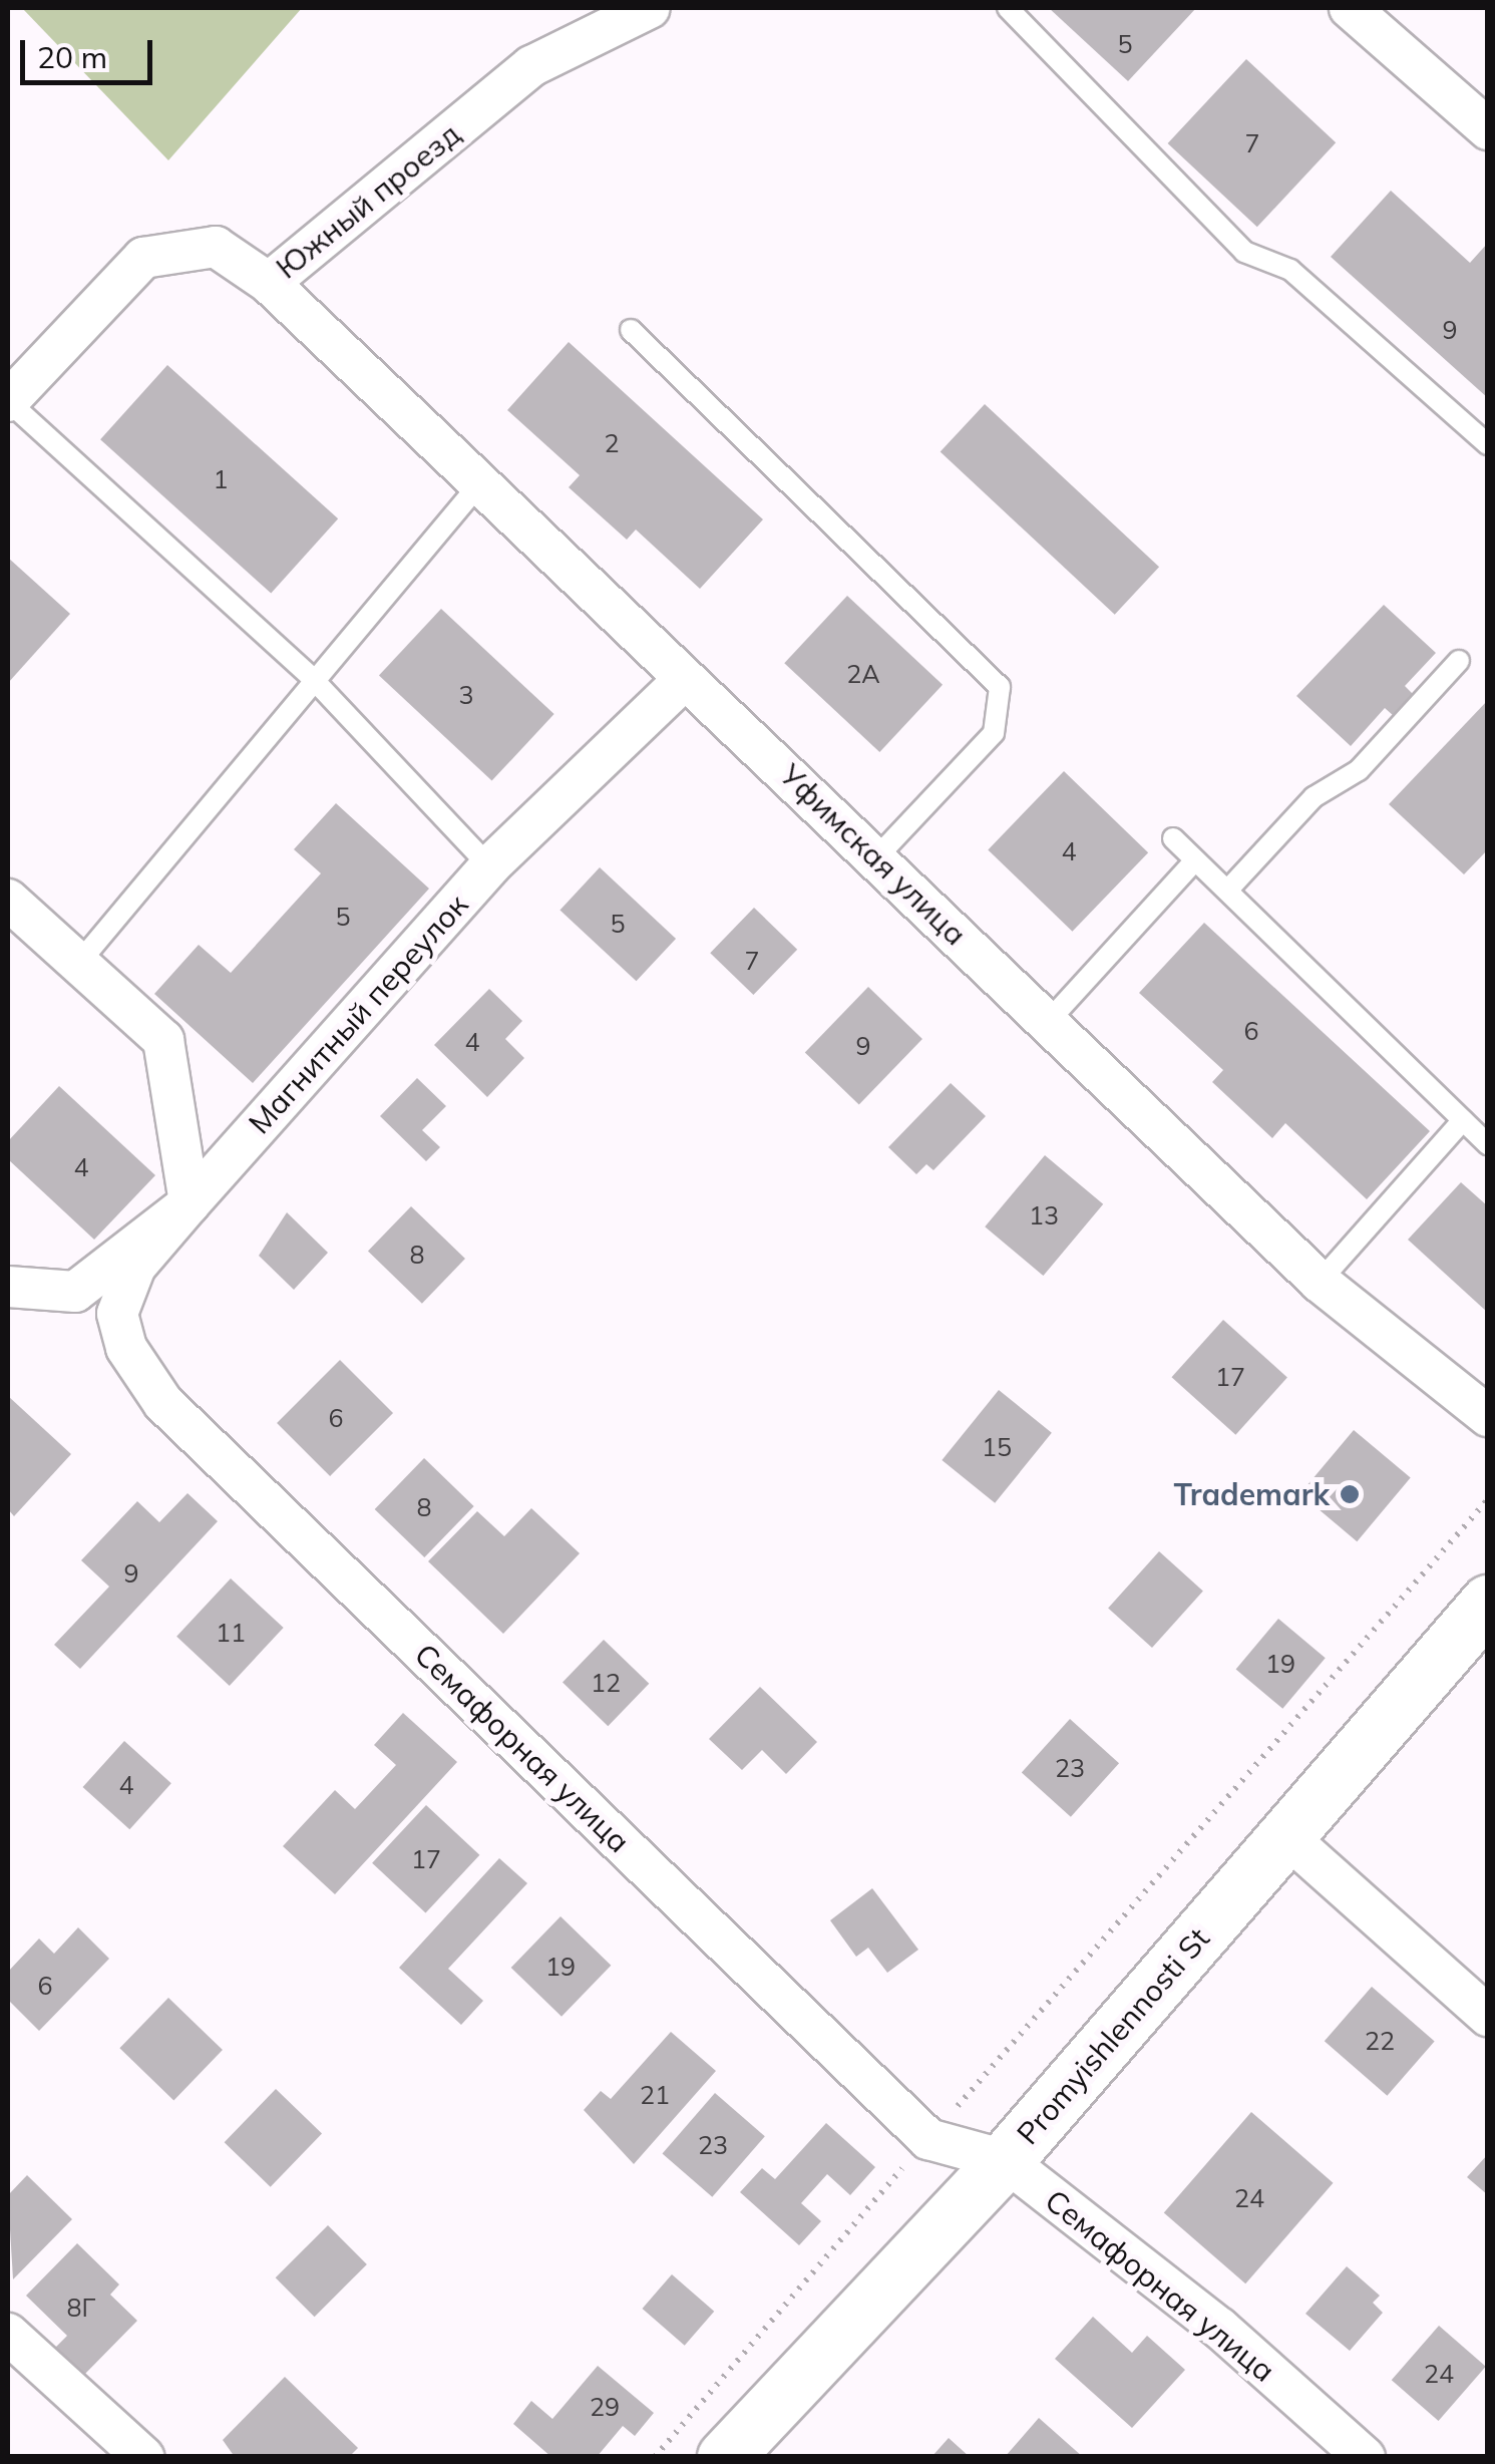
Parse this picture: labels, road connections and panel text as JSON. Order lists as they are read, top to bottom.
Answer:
{
  "streets": {
    "main road": ["Promyishlennosti St"],
    "street": [
      "Южный проезд",
      "Уфимская улица",
      "Магнитный переулок",
      "Семафорная улица"
    ]
  },
  "crossings": [
    ["Южный проезд", "Уфимская улица"],
    ["Уфимская улица", "Магнитный переулок"],
    ["Магнитный переулок", "Семафорная улица"],
    ["Семафорная улица", "Promyishlennosti St"]
  ],
  "places": ["Trademark"],
  "house_numbers": [
    "5",
    "7",
    "9",
    "2",
    "1",
    "2А",
    "3",
    "4",
    "5",
    "5",
    "7",
    "6",
    "4",
    "9",
    "4",
    "13",
    "8",
    "17",
    "6",
    "15",
    "8",
    "9",
    "11",
    "19",
    "12",
    "23",
    "4",
    "17",
    "19",
    "6",
    "22",
    "21",
    "23",
    "24",
    "8Г",
    "24",
    "29"
  ],
  "scale_bar": "20 m"
}
